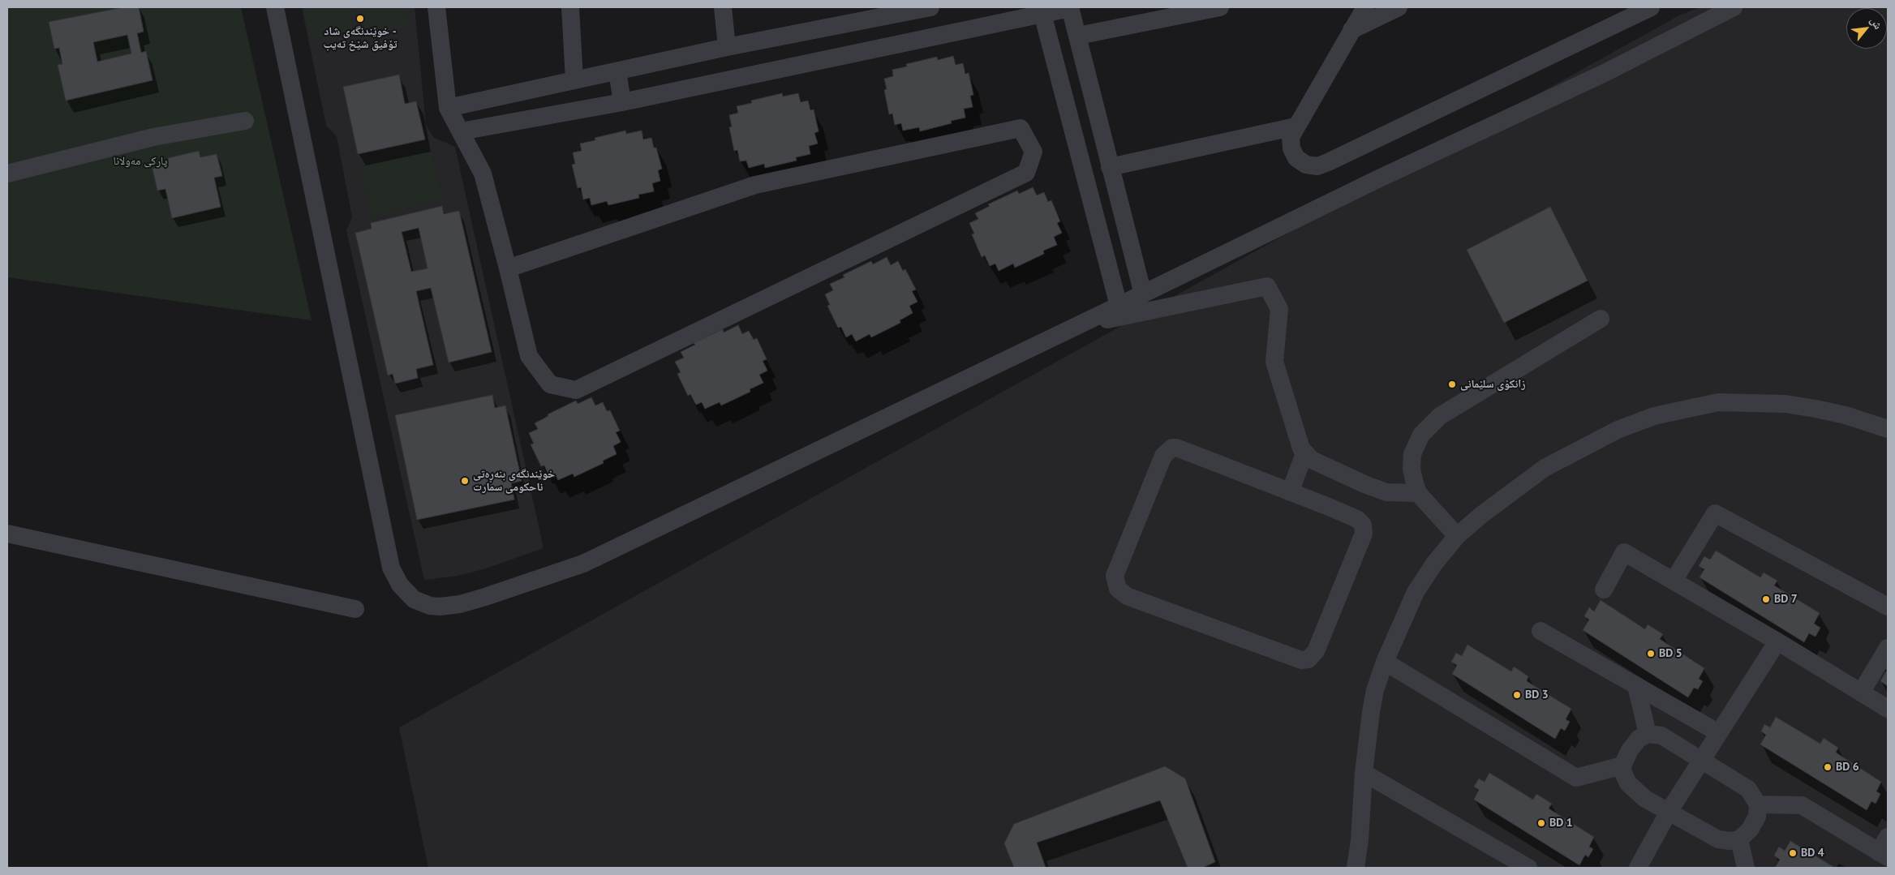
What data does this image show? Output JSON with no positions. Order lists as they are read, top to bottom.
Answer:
{
  "parks": ["پارکی مەولانا"],
  "places": [
    "خوێندنگەی شاد - تۆفیق شێخ تەیب",
    "زانکۆی سلێمانی",
    "خوێندنگەی بنەڕەتی ناحکومی سمارت",
    "BD 7",
    "BD 5",
    "BD 3",
    "BD 6",
    "BD 1",
    "BD 4"
  ],
  "north": "top right"
}
